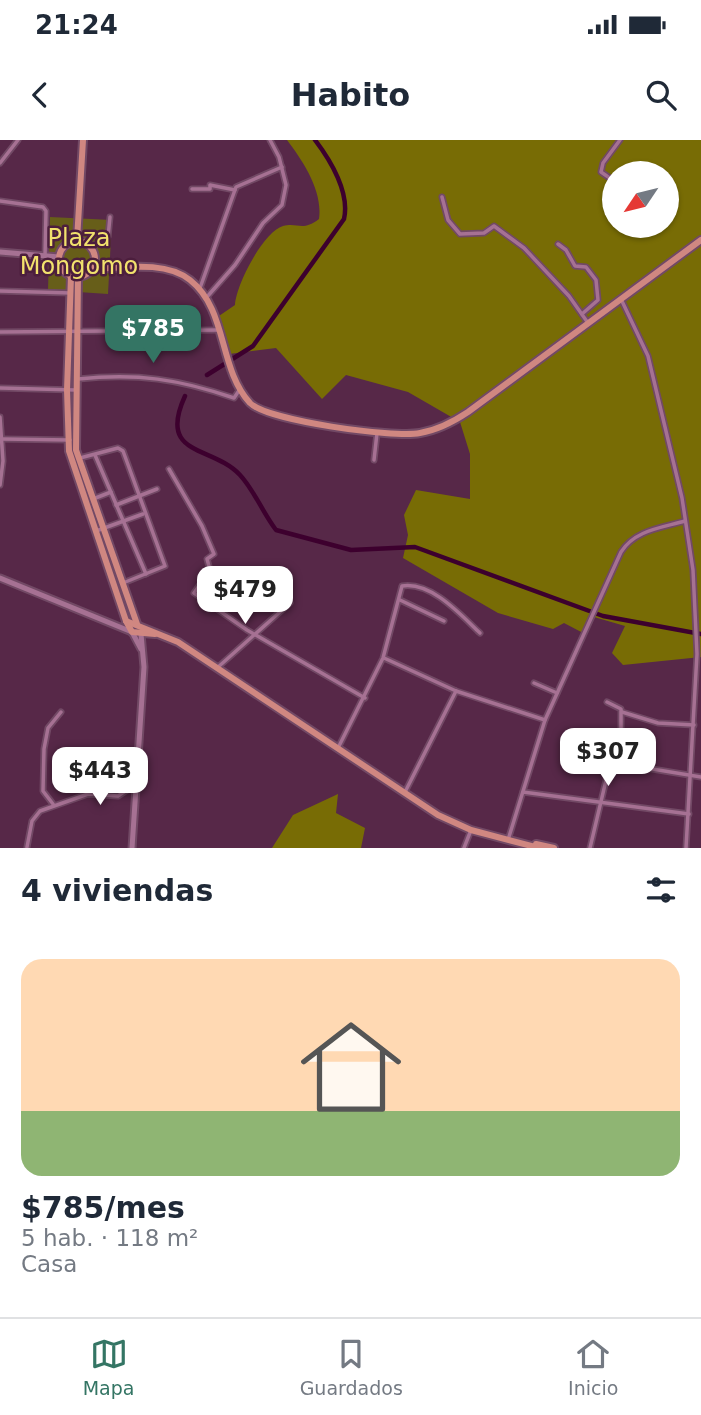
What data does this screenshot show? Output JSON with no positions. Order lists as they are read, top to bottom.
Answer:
{
  "parks": ["Plaza Mongomo"],
  "north": "bottom left",
  "page": {
    "status": "21:24",
    "header": "Habito",
    "price": [
      "$785",
      "$479",
      "$307",
      "$443"
    ],
    "heading": "4 viviendas",
    "list": [
      {
        "name": "$785/mes",
        "note": "5 hab. · 118 m² · Casa"
      }
    ],
    "tabs": ["Mapa", "Guardados", "Inicio"]
  }
}
